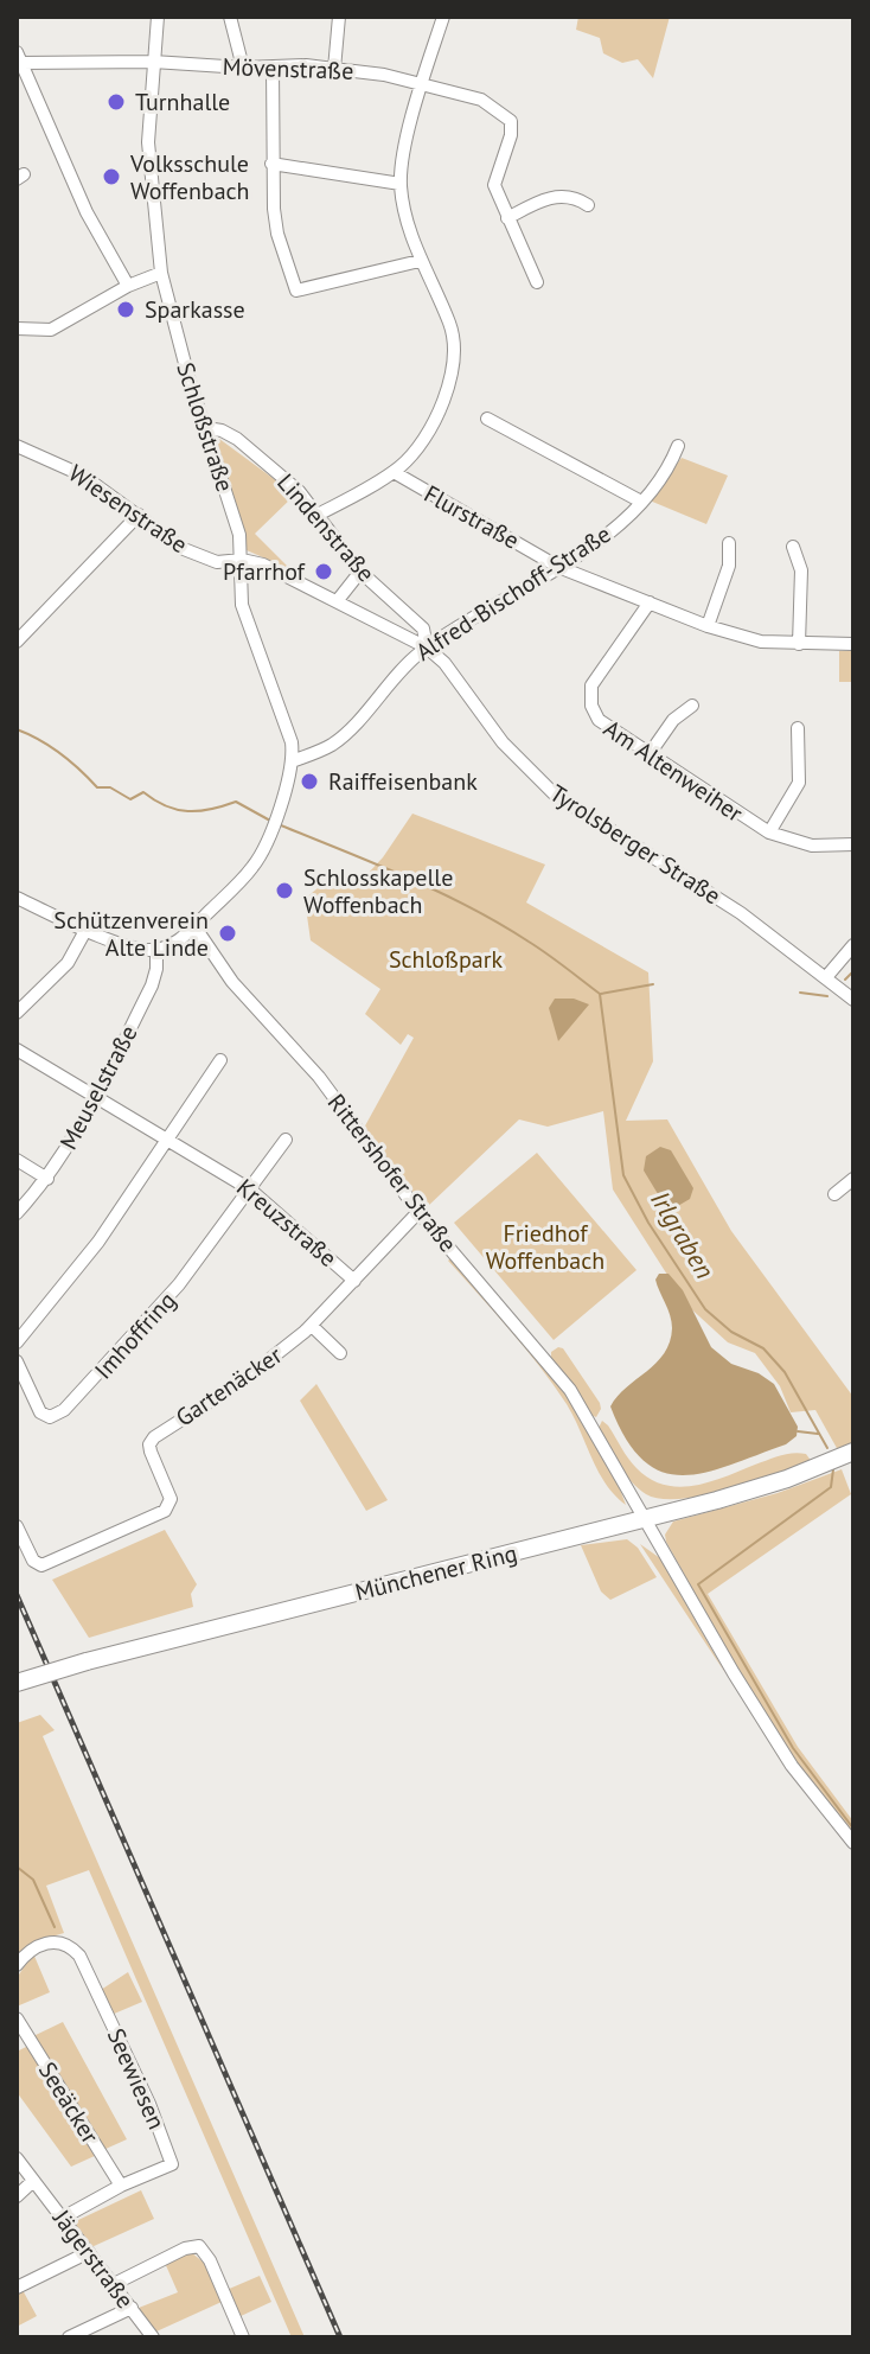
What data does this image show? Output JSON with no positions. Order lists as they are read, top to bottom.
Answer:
{
  "streets": {
    "main road": ["Münchener Ring"],
    "street": [
      "Mövenstraße",
      "Schloßstraße",
      "Wiesenstraße",
      "Flurstraße",
      "Lindenstraße",
      "Alfred-Bischoff-Straße",
      "Am Altenweiher",
      "Tyrolsberger Straße",
      "Meuselstraße",
      "Rittershofer Straße",
      "Kreuzstraße",
      "Imhoffring",
      "Gartenäcker",
      "Seewiesen",
      "Seeäcker",
      "Jägerstraße"
    ]
  },
  "crossings": [
    ["Mövenstraße", "Schloßstraße"],
    ["Schloßstraße", "Wiesenstraße"],
    ["Schloßstraße", "Lindenstraße"],
    ["Schloßstraße", "Alfred-Bischoff-Straße"],
    ["Schloßstraße", "Tyrolsberger Straße"],
    ["Schloßstraße", "Meuselstraße"],
    ["Schloßstraße", "Rittershofer Straße"],
    ["Wiesenstraße", "Tyrolsberger Straße"],
    ["Flurstraße", "Alfred-Bischoff-Straße"],
    ["Flurstraße", "Am Altenweiher"],
    ["Lindenstraße", "Alfred-Bischoff-Straße"],
    ["Lindenstraße", "Tyrolsberger Straße"],
    ["Alfred-Bischoff-Straße", "Tyrolsberger Straße"],
    ["Meuselstraße", "Kreuzstraße"],
    ["Rittershofer Straße", "Gartenäcker"],
    ["Rittershofer Straße", "Münchener Ring"],
    ["Kreuzstraße", "Imhoffring"],
    ["Kreuzstraße", "Gartenäcker"],
    ["Seewiesen", "Seeäcker"],
    ["Seewiesen", "Jägerstraße"]
  ],
  "water": ["Irlgraben"],
  "parks": ["Schloßpark", "Friedhof Woffenbach"],
  "places": [
    "Turnhalle",
    "Volksschule Woffenbach",
    "Sparkasse",
    "Pfarrhof",
    "Raiffeisenbank",
    "Schlosskapelle Woffenbach",
    "Schützenverein Alte Linde"
  ]
}
